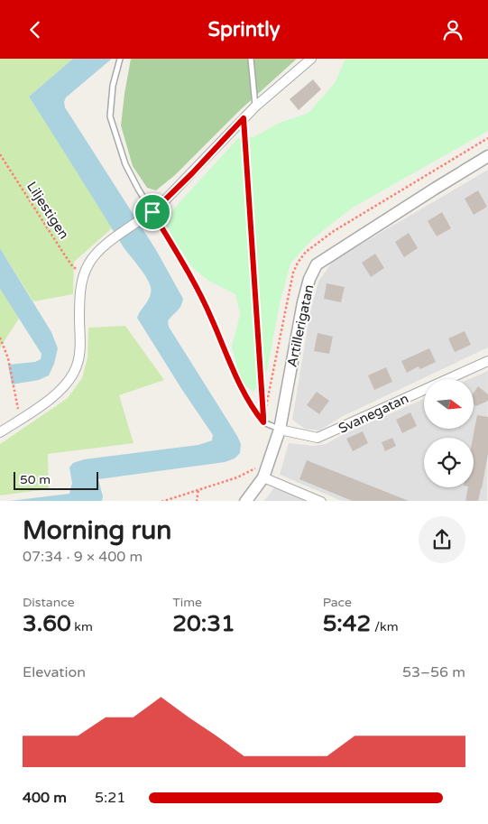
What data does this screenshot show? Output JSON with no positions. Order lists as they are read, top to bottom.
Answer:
{
  "streets": {
    "street": ["Artillerigatan", "Svanegatan"],
    "path": ["Liljestigen"]
  },
  "crossings": [
    ["Artillerigatan", "Svanegatan"]
  ],
  "scale_bar": "50 m",
  "north": "right",
  "page": {
    "header": "Sprintly",
    "scale": "50 m",
    "heading": ["Morning run", "07:34 · 9 × 400 m"],
    "stats": [
      ["Distance", "3.60 km"],
      ["Time", "20:31"],
      ["Pace", "5:42 /km"]
    ],
    "chart": ["Elevation", "53–56 m"],
    "list": [
      {
        "name": "400 m",
        "note": "5:21"
      }
    ]
  }
}
